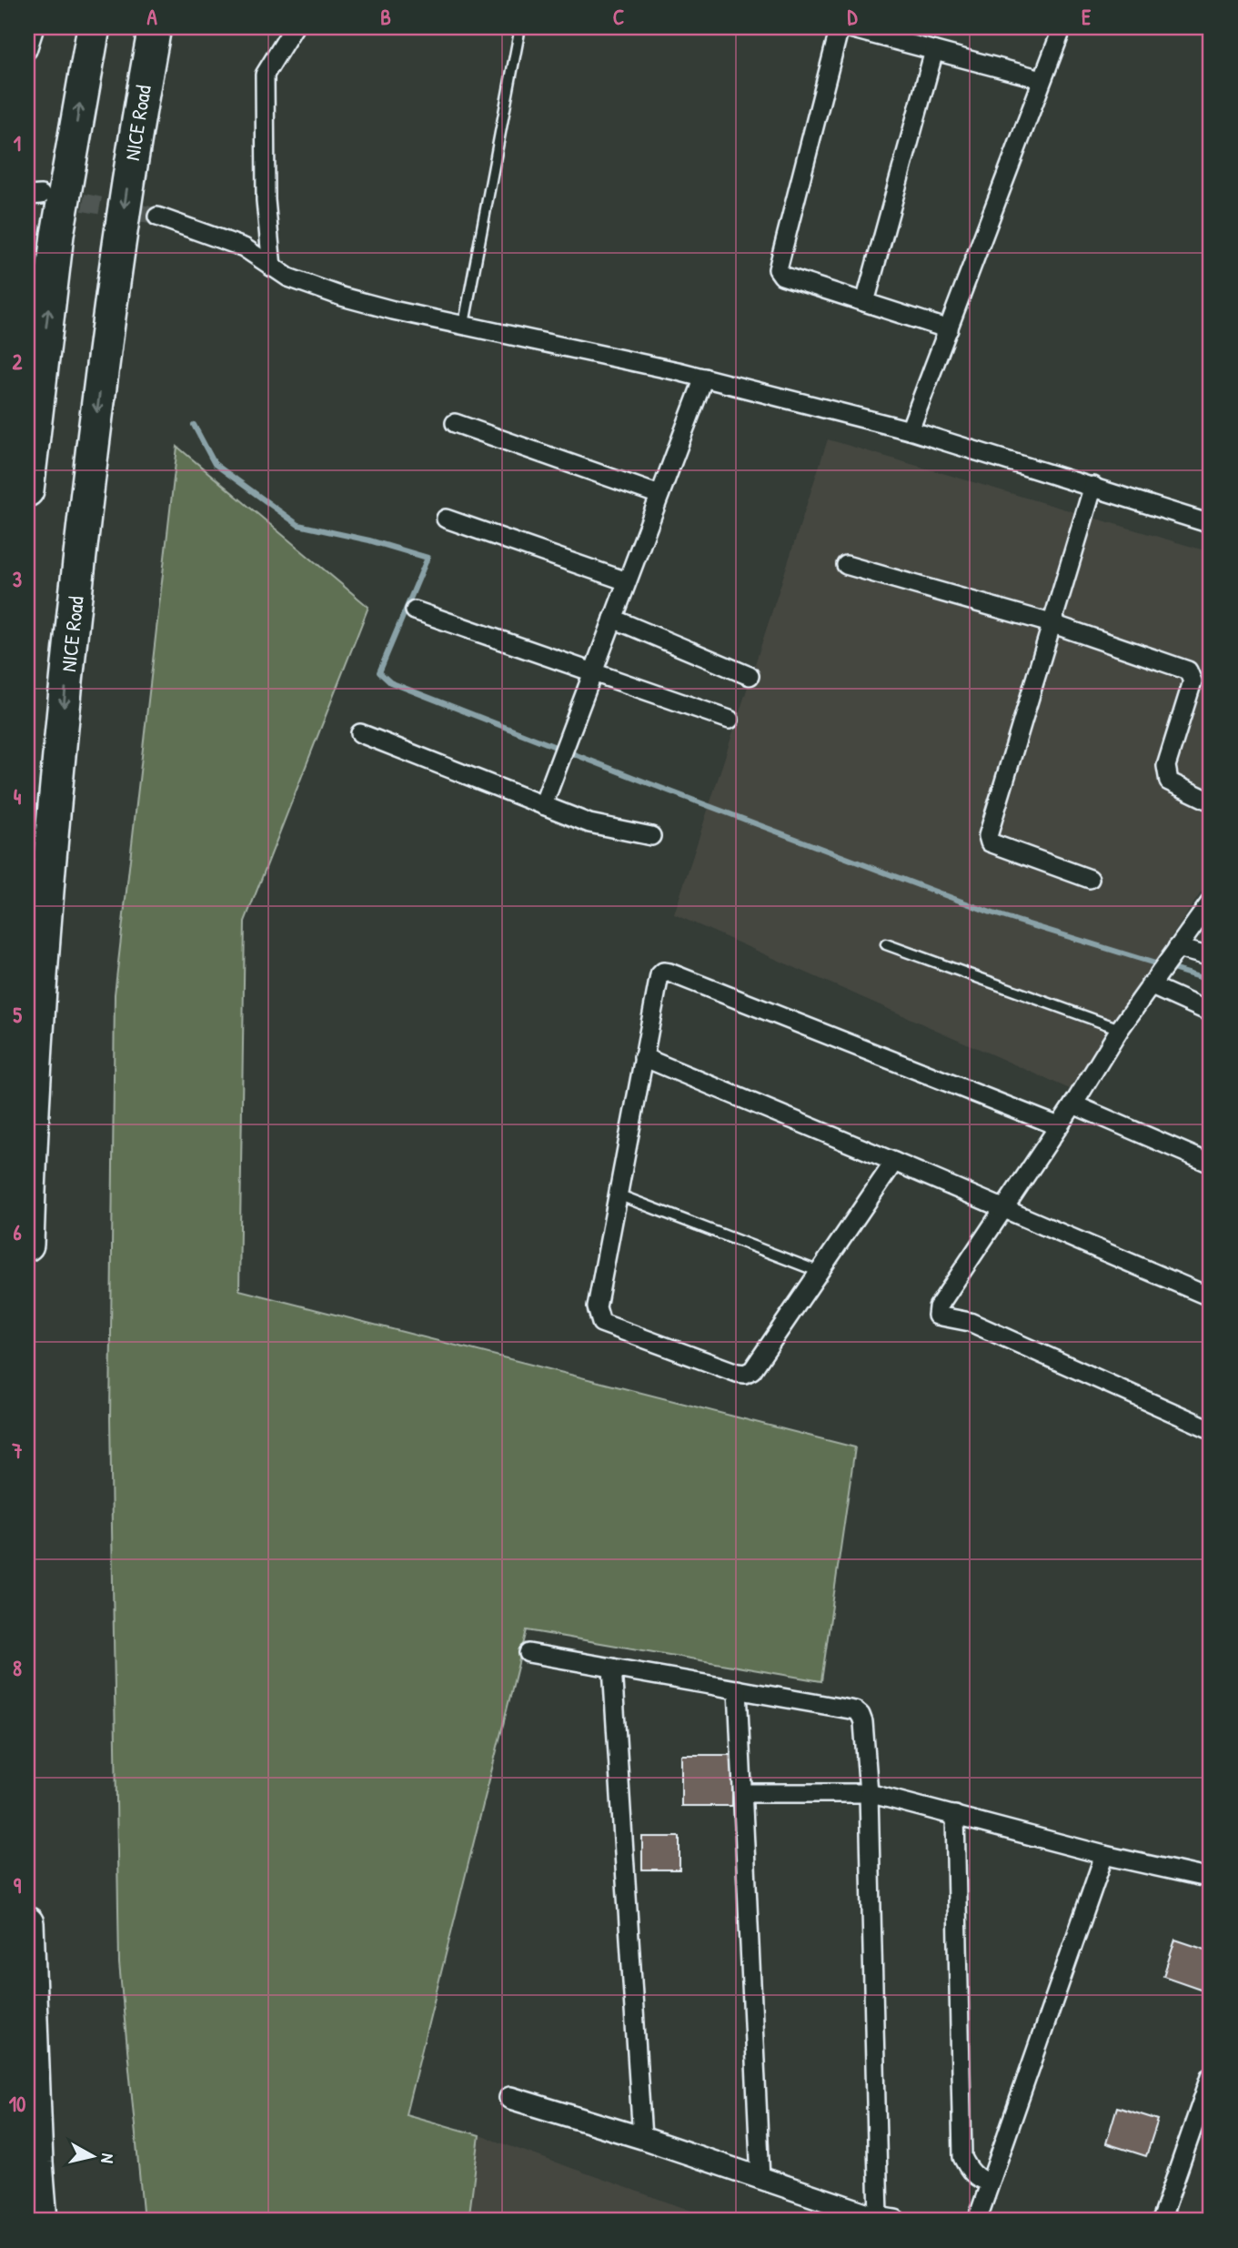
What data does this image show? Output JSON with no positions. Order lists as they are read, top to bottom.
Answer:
{
  "streets": {
    "highway": ["NICE Road"]
  },
  "north": "right",
  "grid": {
    "columns": [
      "A",
      "B",
      "C",
      "D",
      "E"
    ],
    "rows": [
      "1",
      "2",
      "3",
      "4",
      "5",
      "6",
      "7",
      "8",
      "9",
      "10"
    ]
  }
}
